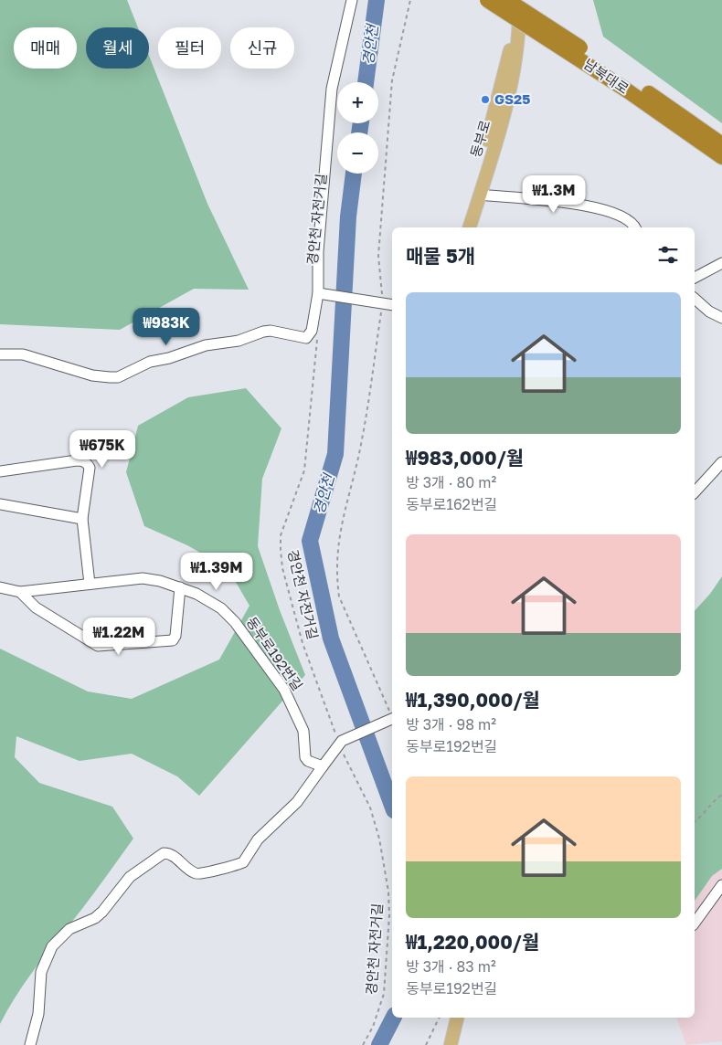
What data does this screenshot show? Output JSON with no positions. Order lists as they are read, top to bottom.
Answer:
{
  "streets": {
    "highway": ["남북대로"],
    "main road": ["동부로"],
    "street": ["동부로192번길"],
    "path": ["경안천 자전거길"]
  },
  "water": ["경안천"],
  "places": ["GS25"],
  "page": {
    "chip": [
      "매매",
      "월세",
      "필터",
      "신규"
    ],
    "map_buttons": ["+", "−"],
    "price": [
      "₩1.3M",
      "₩983K",
      "₩675K",
      "₩1.39M",
      "₩1.22M"
    ],
    "heading": "매물 5개",
    "list": [
      {
        "name": "₩983,000/월",
        "note": "방 3개 · 80 m² · 동부로162번길"
      },
      {
        "name": "₩1,390,000/월",
        "note": "방 3개 · 98 m² · 동부로192번길"
      },
      {
        "name": "₩1,220,000/월",
        "note": "방 3개 · 83 m² · 동부로192번길"
      }
    ]
  }
}
